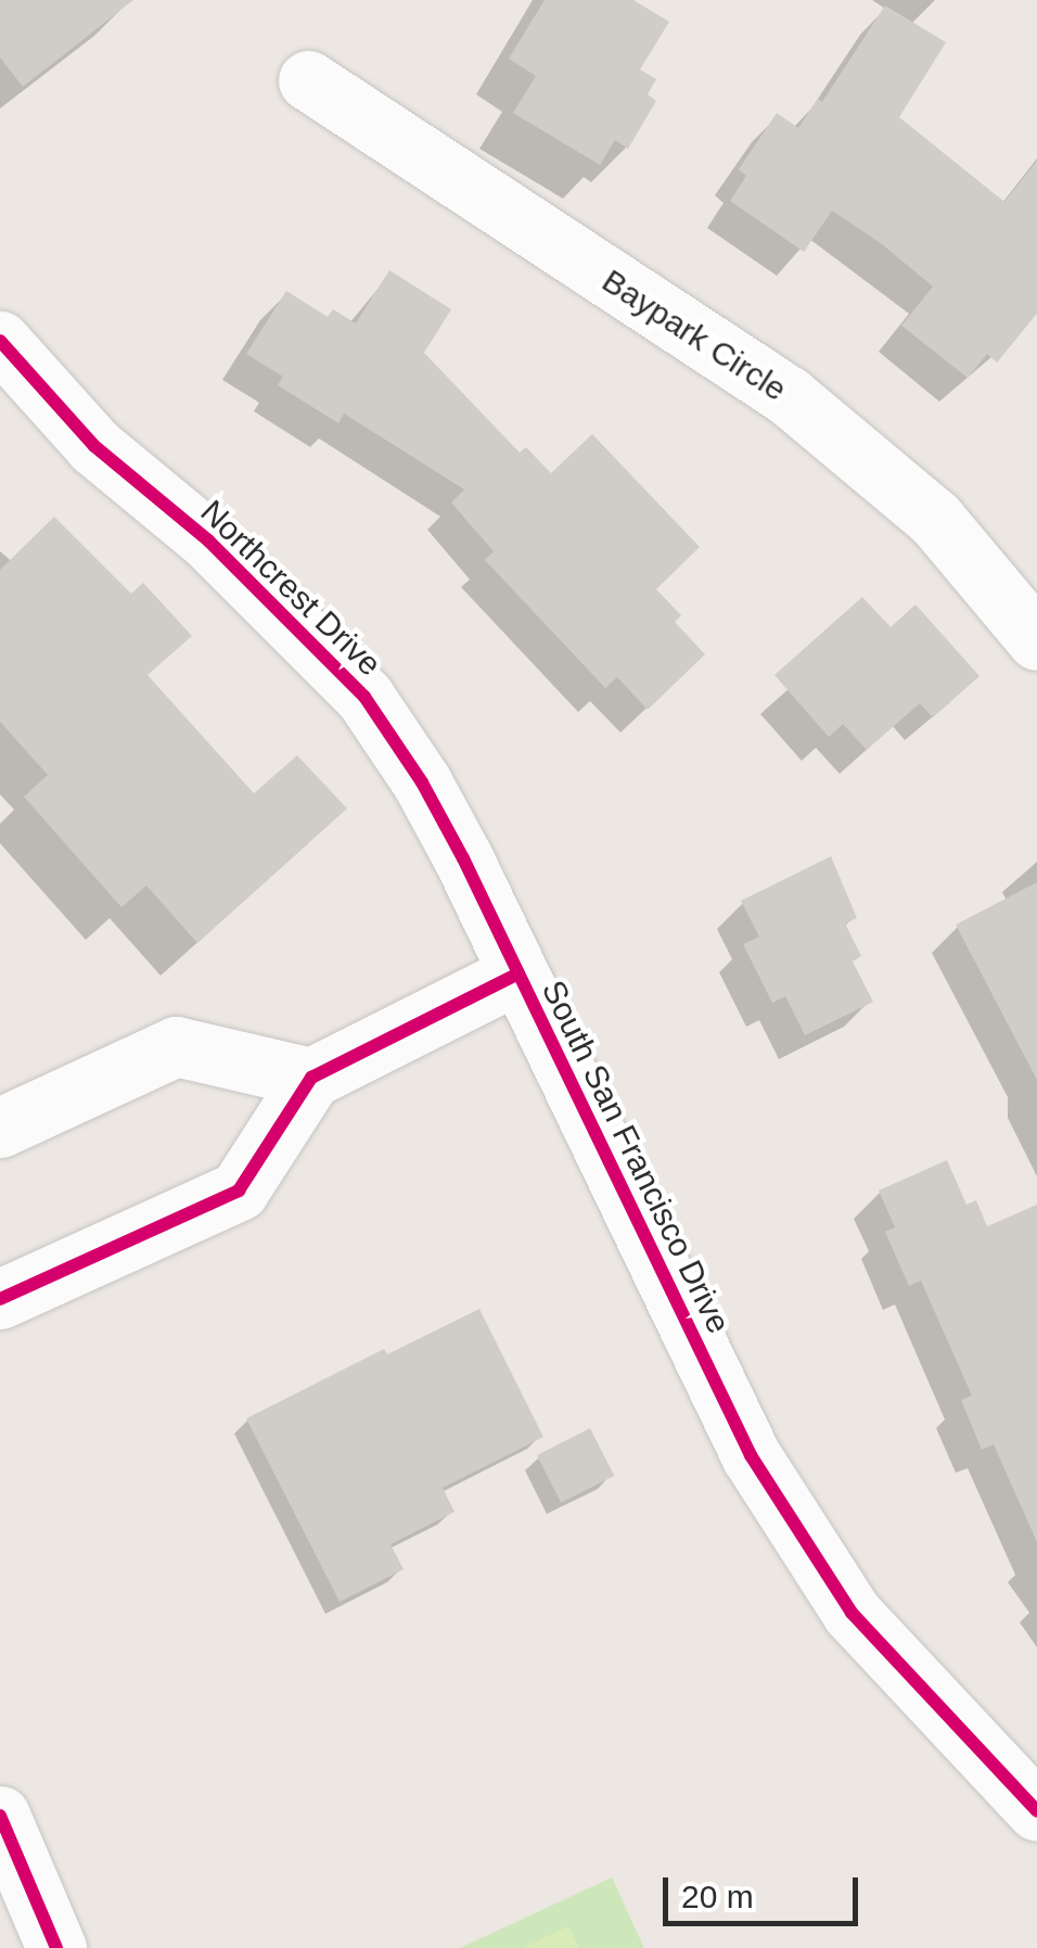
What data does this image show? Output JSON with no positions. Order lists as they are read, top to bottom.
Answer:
{
  "streets": {
    "street": ["Baypark Circle", "Northcrest Drive", "South San Francisco Drive"]
  },
  "crossings": [
    ["Northcrest Drive", "South San Francisco Drive"]
  ],
  "scale_bar": "20 m"
}
